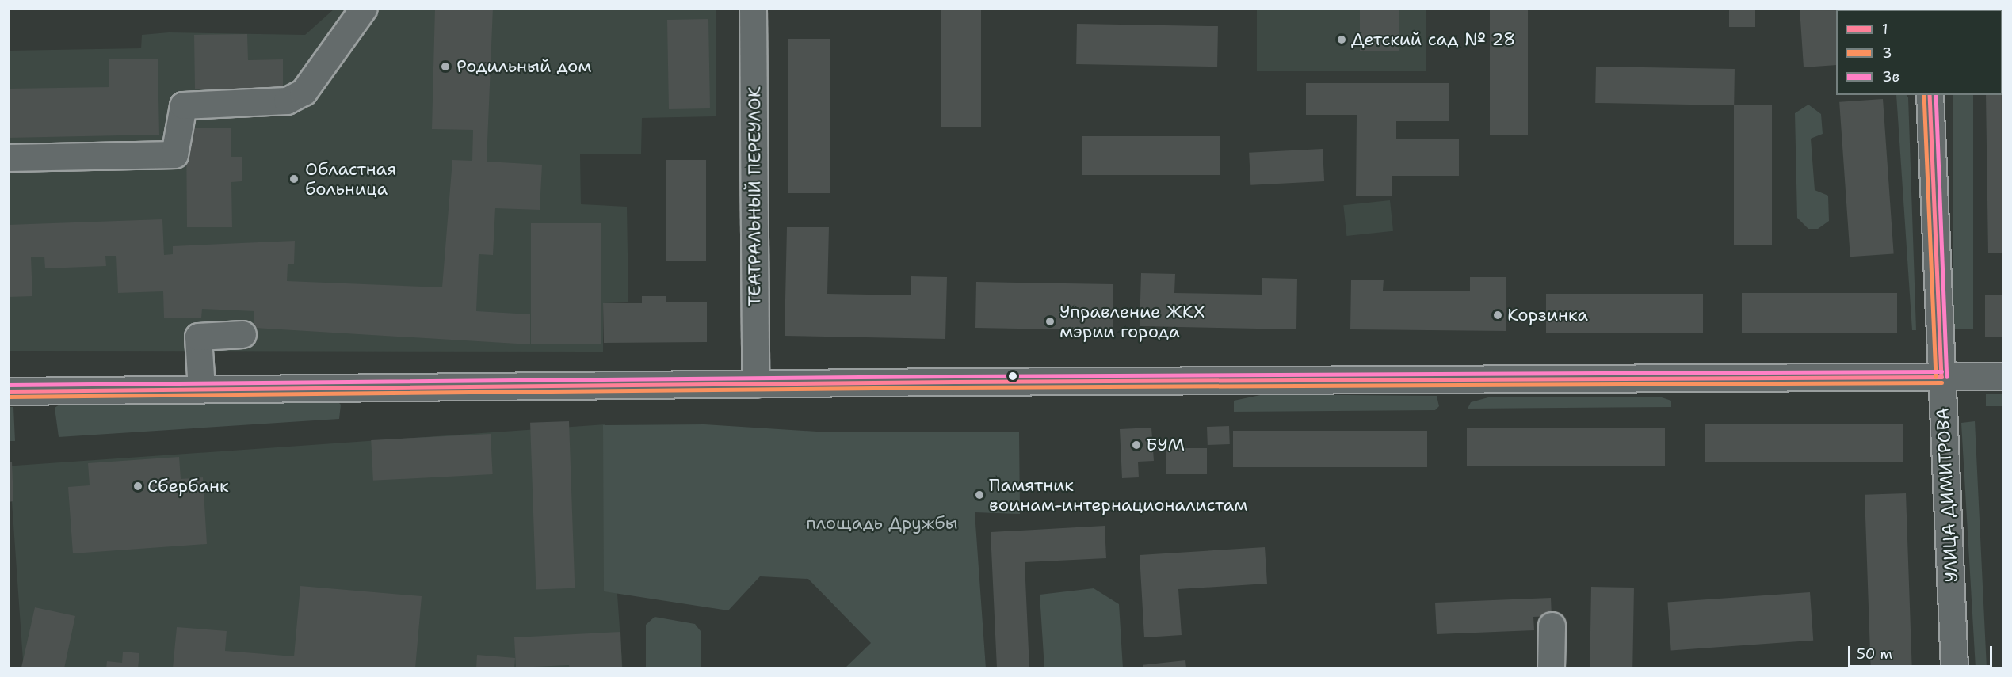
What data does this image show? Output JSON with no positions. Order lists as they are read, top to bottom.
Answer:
{
  "streets": {
    "main road": ["ТЕАТРАЛЬНЫЙ ПЕРЕУЛОК", "УЛИЦА ДИМИТРОВА"]
  },
  "parks": ["площадь Дружбы"],
  "places": [
    "Детский сад № 28",
    "Родильный дом",
    "Областная больница",
    "Корзинка",
    "Управление ЖКХ мэрии города",
    "БУМ",
    "Сбербанк",
    "Памятник воинам-интернационалистам"
  ],
  "lines": ["transit line 1", "transit line 3", "transit line 3в"],
  "legend": ["1", "3", "3в"],
  "scale_bar": "50 m"
}
